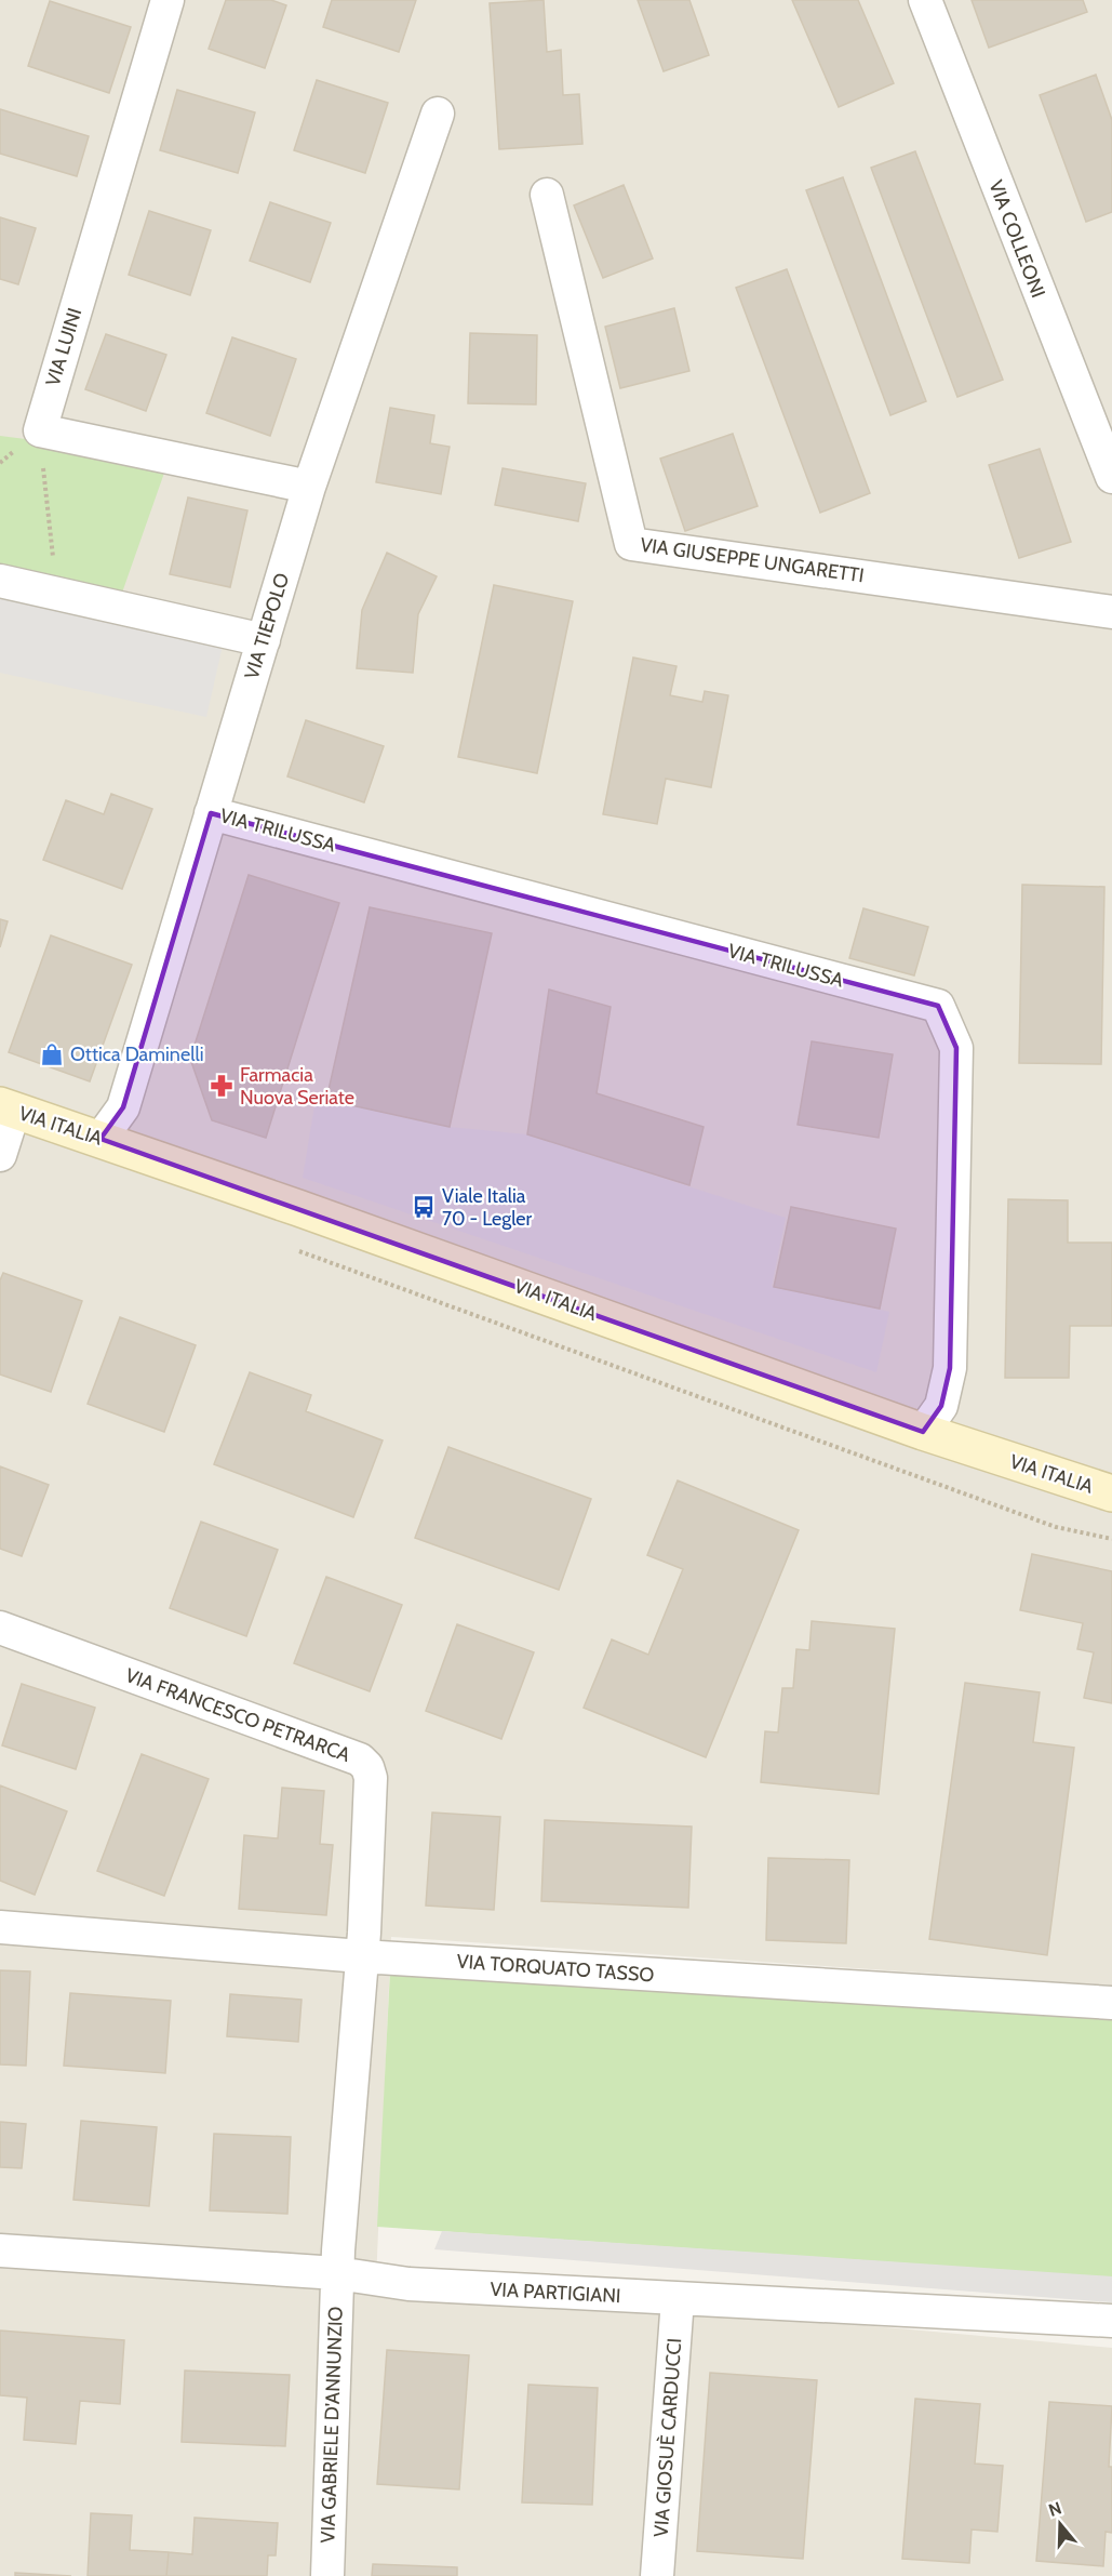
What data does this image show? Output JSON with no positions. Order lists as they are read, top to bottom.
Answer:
{
  "streets": {
    "main road": ["VIA ITALIA"],
    "street": [
      "VIA COLLEONI",
      "VIA LUINI",
      "VIA GIUSEPPE UNGARETTI",
      "VIA TIEPOLO",
      "VIA TRILUSSA",
      "VIA FRANCESCO PETRARCA",
      "VIA TORQUATO TASSO",
      "VIA PARTIGIANI",
      "VIA GABRIELE D'ANNUNZIO",
      "VIA GIOSUÈ CARDUCCI"
    ]
  },
  "crossings": [
    ["VIA TIEPOLO", "VIA TRILUSSA"],
    ["VIA TIEPOLO", "VIA ITALIA"],
    ["VIA TRILUSSA", "VIA ITALIA"],
    ["VIA FRANCESCO PETRARCA", "VIA TORQUATO TASSO"],
    ["VIA FRANCESCO PETRARCA", "VIA PARTIGIANI"],
    ["VIA FRANCESCO PETRARCA", "VIA GABRIELE D'ANNUNZIO"],
    ["VIA PARTIGIANI", "VIA GABRIELE D'ANNUNZIO"],
    ["VIA PARTIGIANI", "VIA GIOSUÈ CARDUCCI"]
  ],
  "places": {
    "shop": ["Ottica Daminelli"],
    "pharmacy": ["Farmacia Nuova Seriate"],
    "bus stop": ["Viale Italia 70 - Legler"]
  },
  "north": "top"
}
